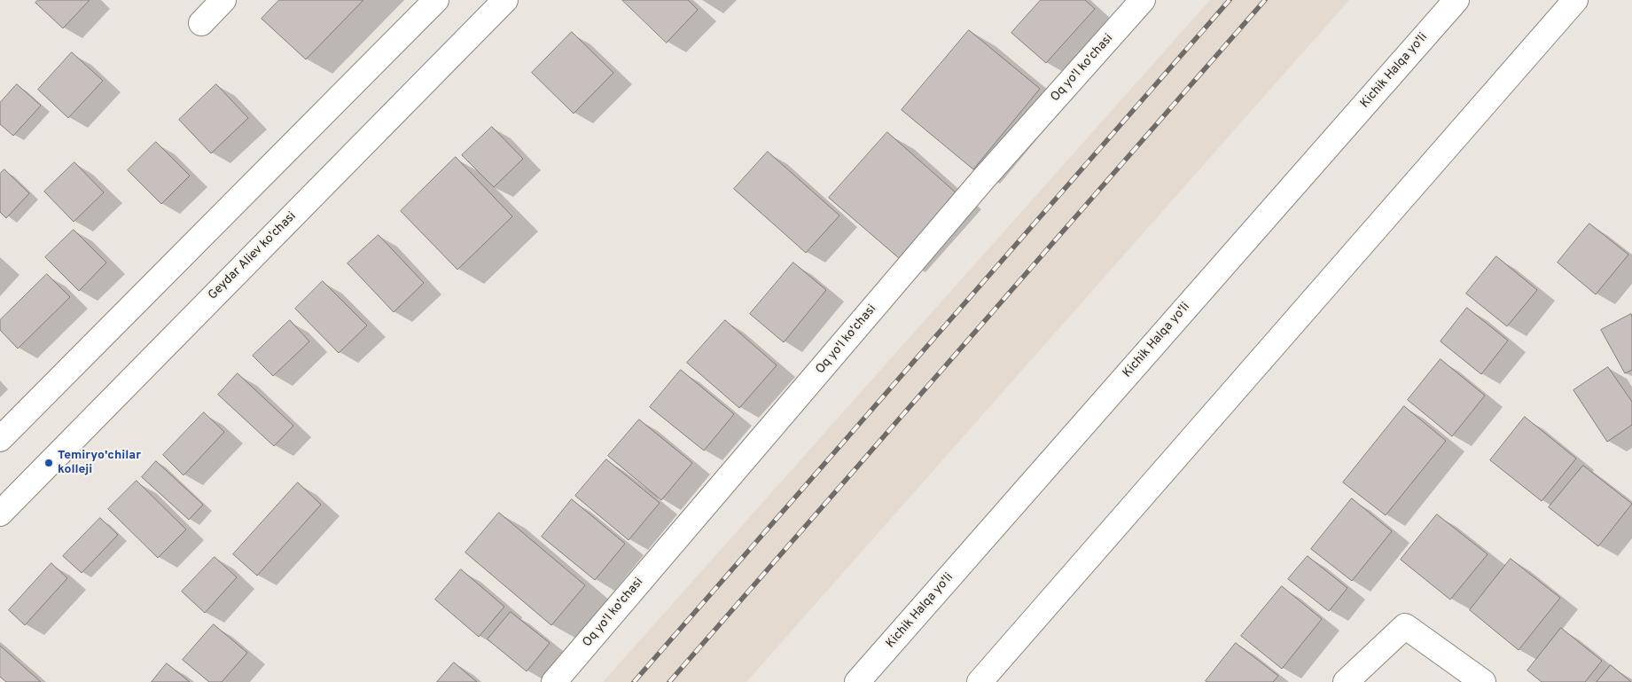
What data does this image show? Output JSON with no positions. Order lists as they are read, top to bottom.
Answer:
{
  "streets": {
    "main road": ["Oq yo'l ko'chasi", "Kichik Halqa yo'li", "Geydar Aliev ko'chasi"]
  },
  "places": ["Temiryo'chilar kolleji"]
}
